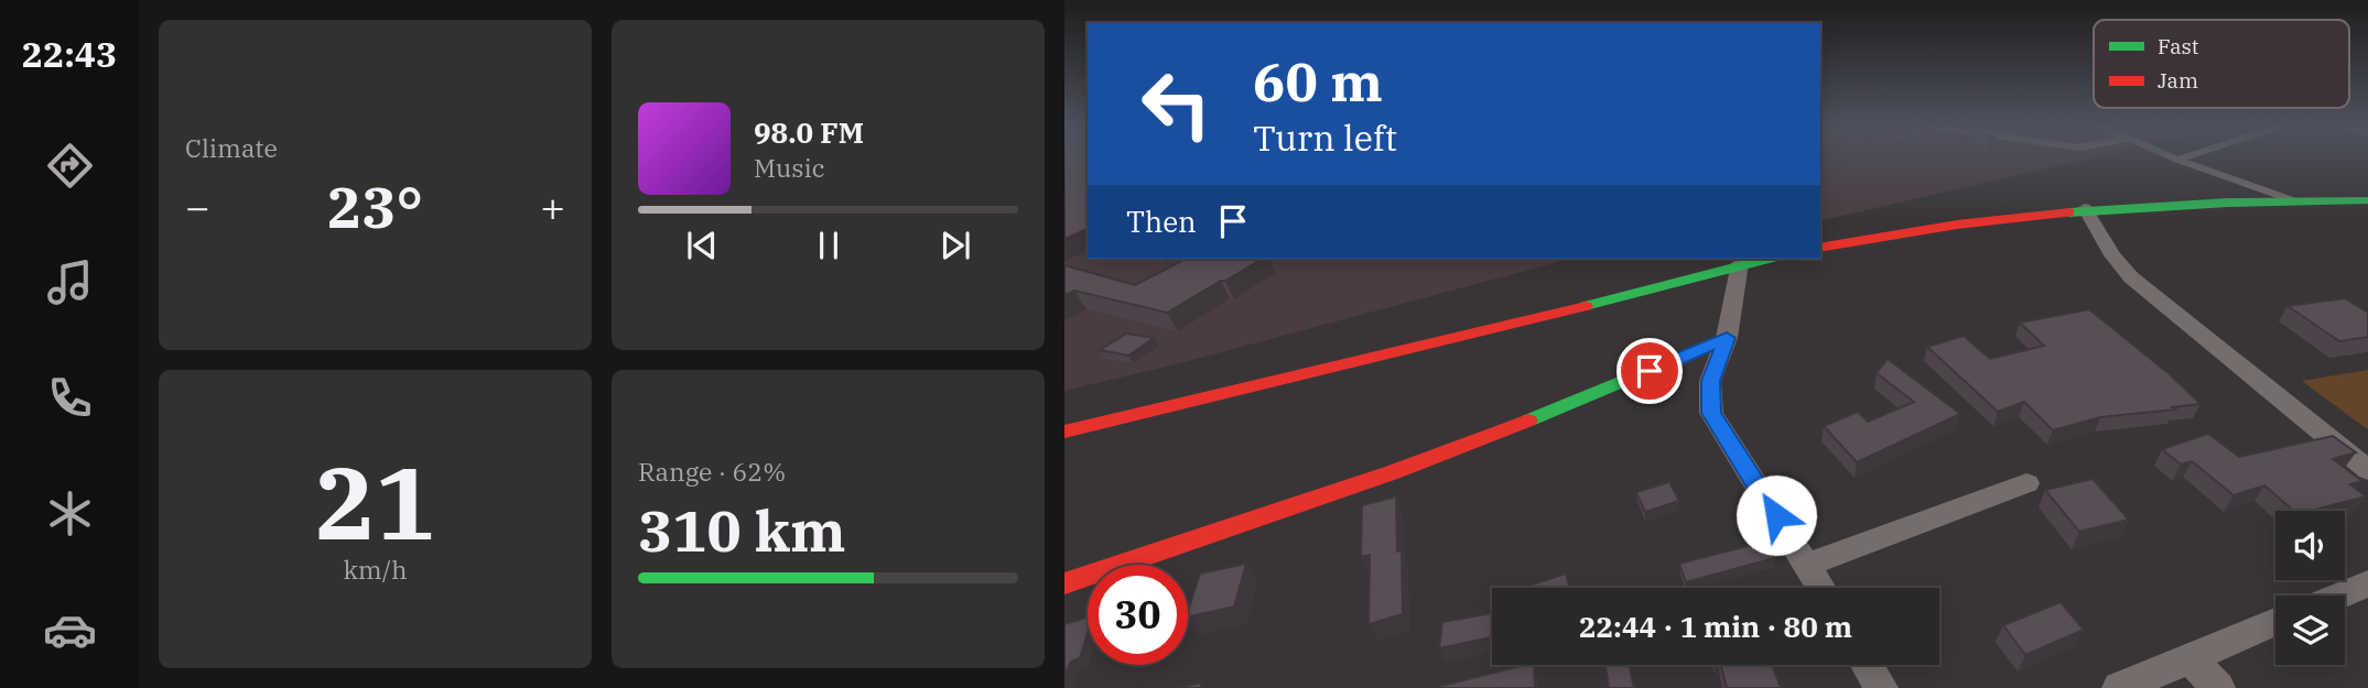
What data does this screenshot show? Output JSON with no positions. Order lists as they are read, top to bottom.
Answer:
{
  "legend": ["Fast", "Jam"],
  "page": {
    "tabs": "22:43",
    "tile": [
      "Climate",
      ["21", "km/h"],
      ["Range · 62%", "310 km"]
    ],
    "turn": ["60 m", "Turn left"],
    "song": ["98.0 FM", "Music"],
    "heat": ["−", "23°", "+"],
    "then": "Then",
    "limit": "30",
    "trip": "22:44 · 1 min · 80 m"
  }
}
